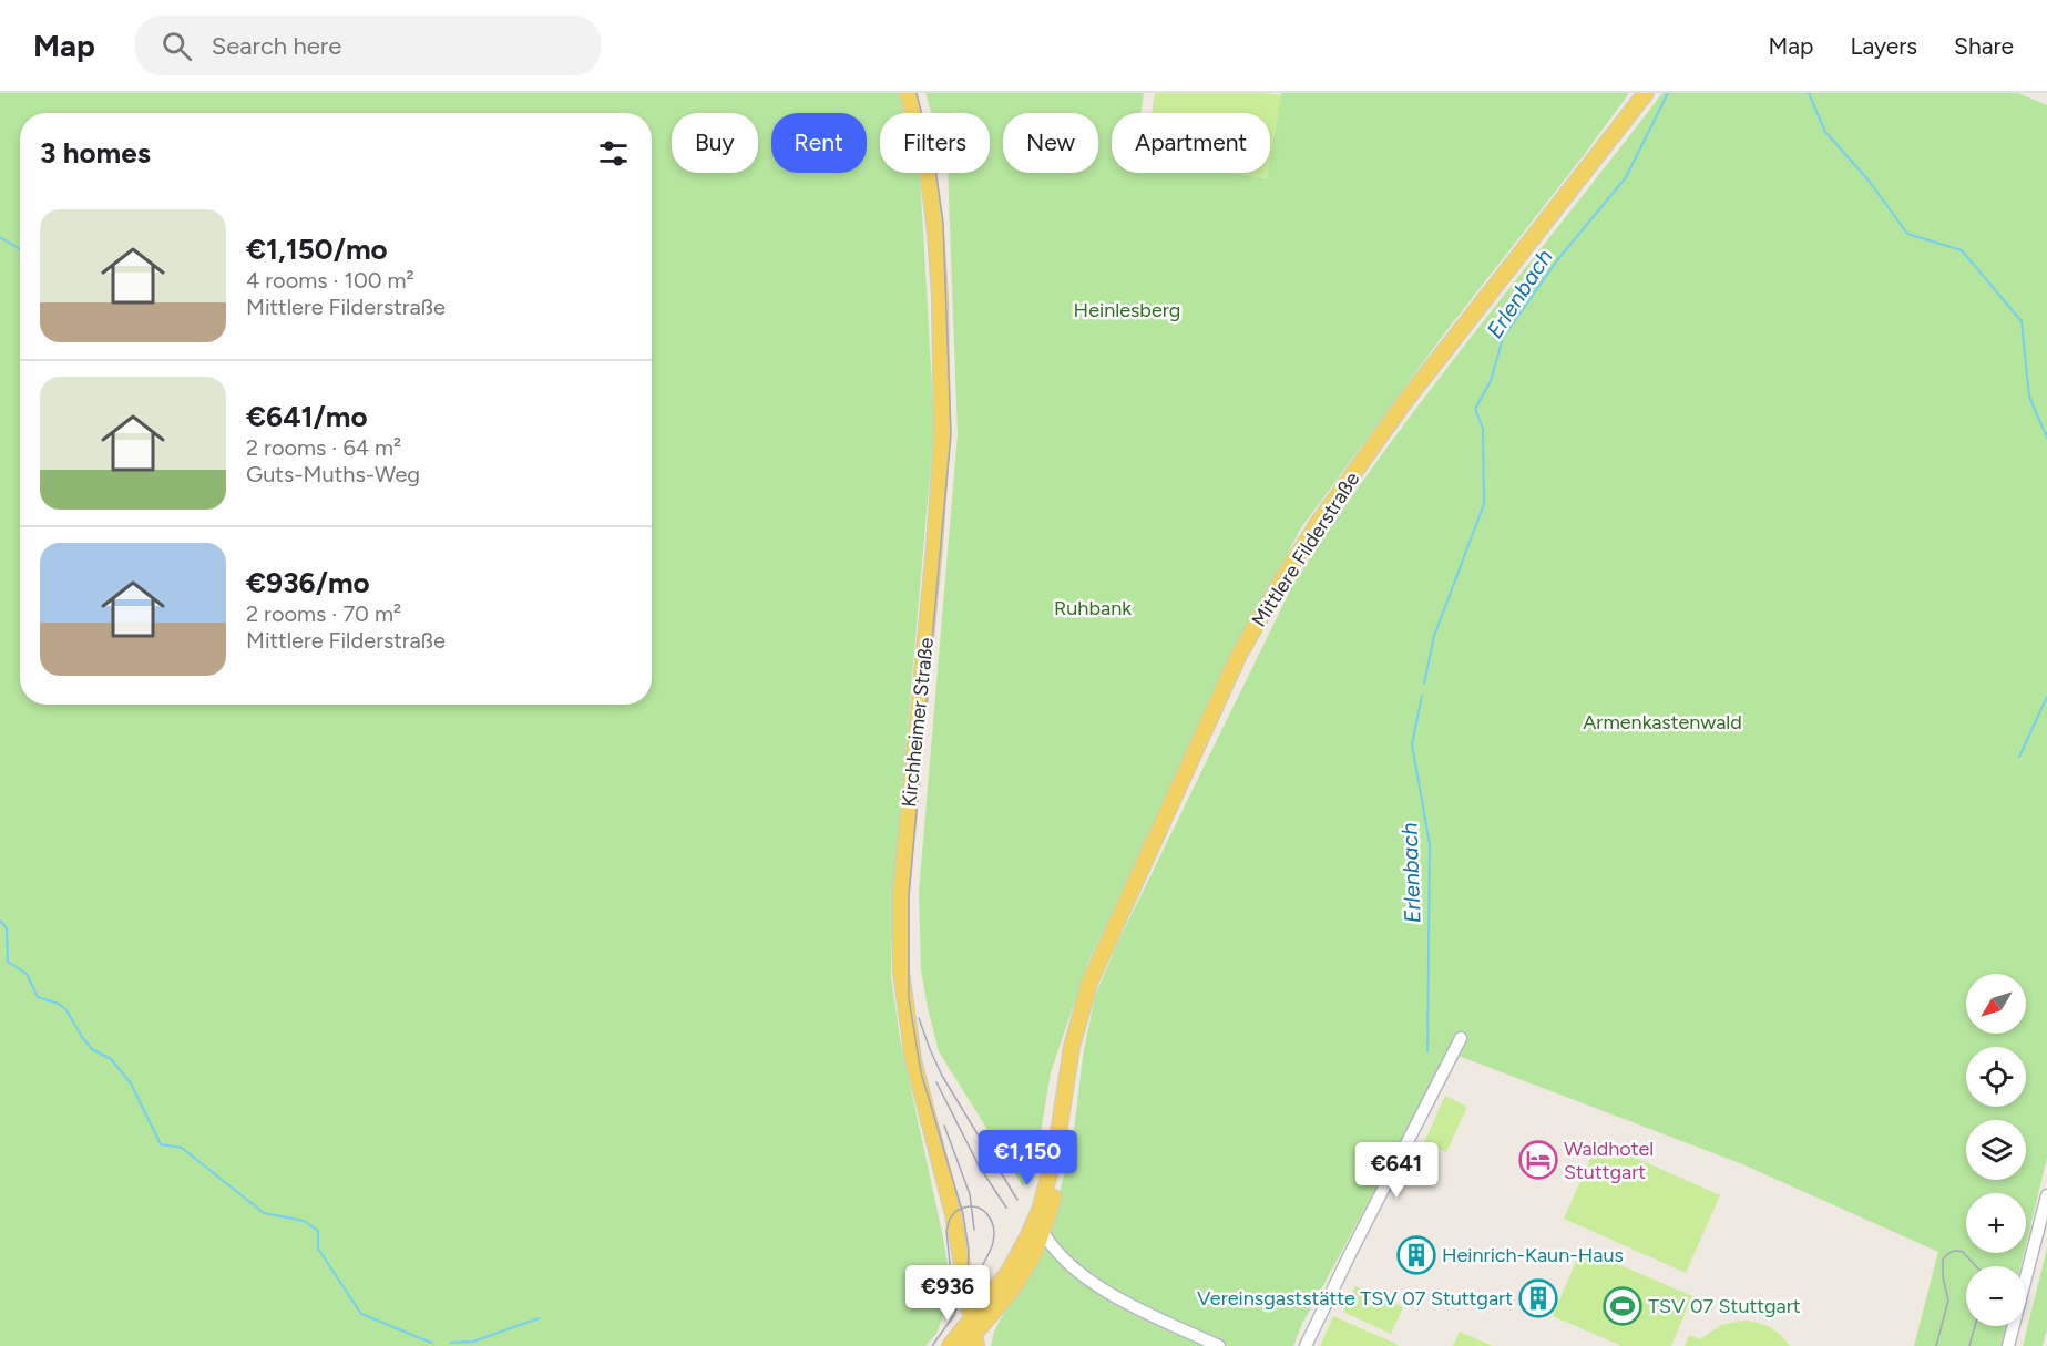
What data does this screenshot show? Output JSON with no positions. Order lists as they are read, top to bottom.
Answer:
{
  "streets": {
    "main road": ["Mittlere Filderstraße", "Kirchheimer Straße"]
  },
  "crossings": [
    ["Mittlere Filderstraße", "Kirchheimer Straße"]
  ],
  "water": ["Erlenbach"],
  "parks": ["Heinlesberg", "Ruhbank", "Armenkastenwald"],
  "places": {
    "hotel": ["Waldhotel Stuttgart"],
    "building": ["Heinrich-Kaun-Haus", "Vereinsgaststätte TSV 07 Stuttgart"],
    "sports": ["TSV 07 Stuttgart"]
  },
  "north": "bottom left",
  "page": {
    "header": "Map",
    "search": "Search here",
    "nav": ["Map", "Layers", "Share"],
    "chip": [
      "Buy",
      "Rent",
      "Filters",
      "New",
      "Apartment"
    ],
    "heading": "3 homes",
    "list": [
      {
        "name": "€1,150/mo",
        "note": "4 rooms · 100 m² · Mittlere Filderstraße"
      },
      {
        "name": "€641/mo",
        "note": "2 rooms · 64 m² · Guts-Muths-Weg"
      },
      {
        "name": "€936/mo",
        "note": "2 rooms · 70 m² · Mittlere Filderstraße"
      }
    ],
    "map_buttons": ["+", "−"],
    "price": ["€1,150", "€641", "€936"]
  }
}
